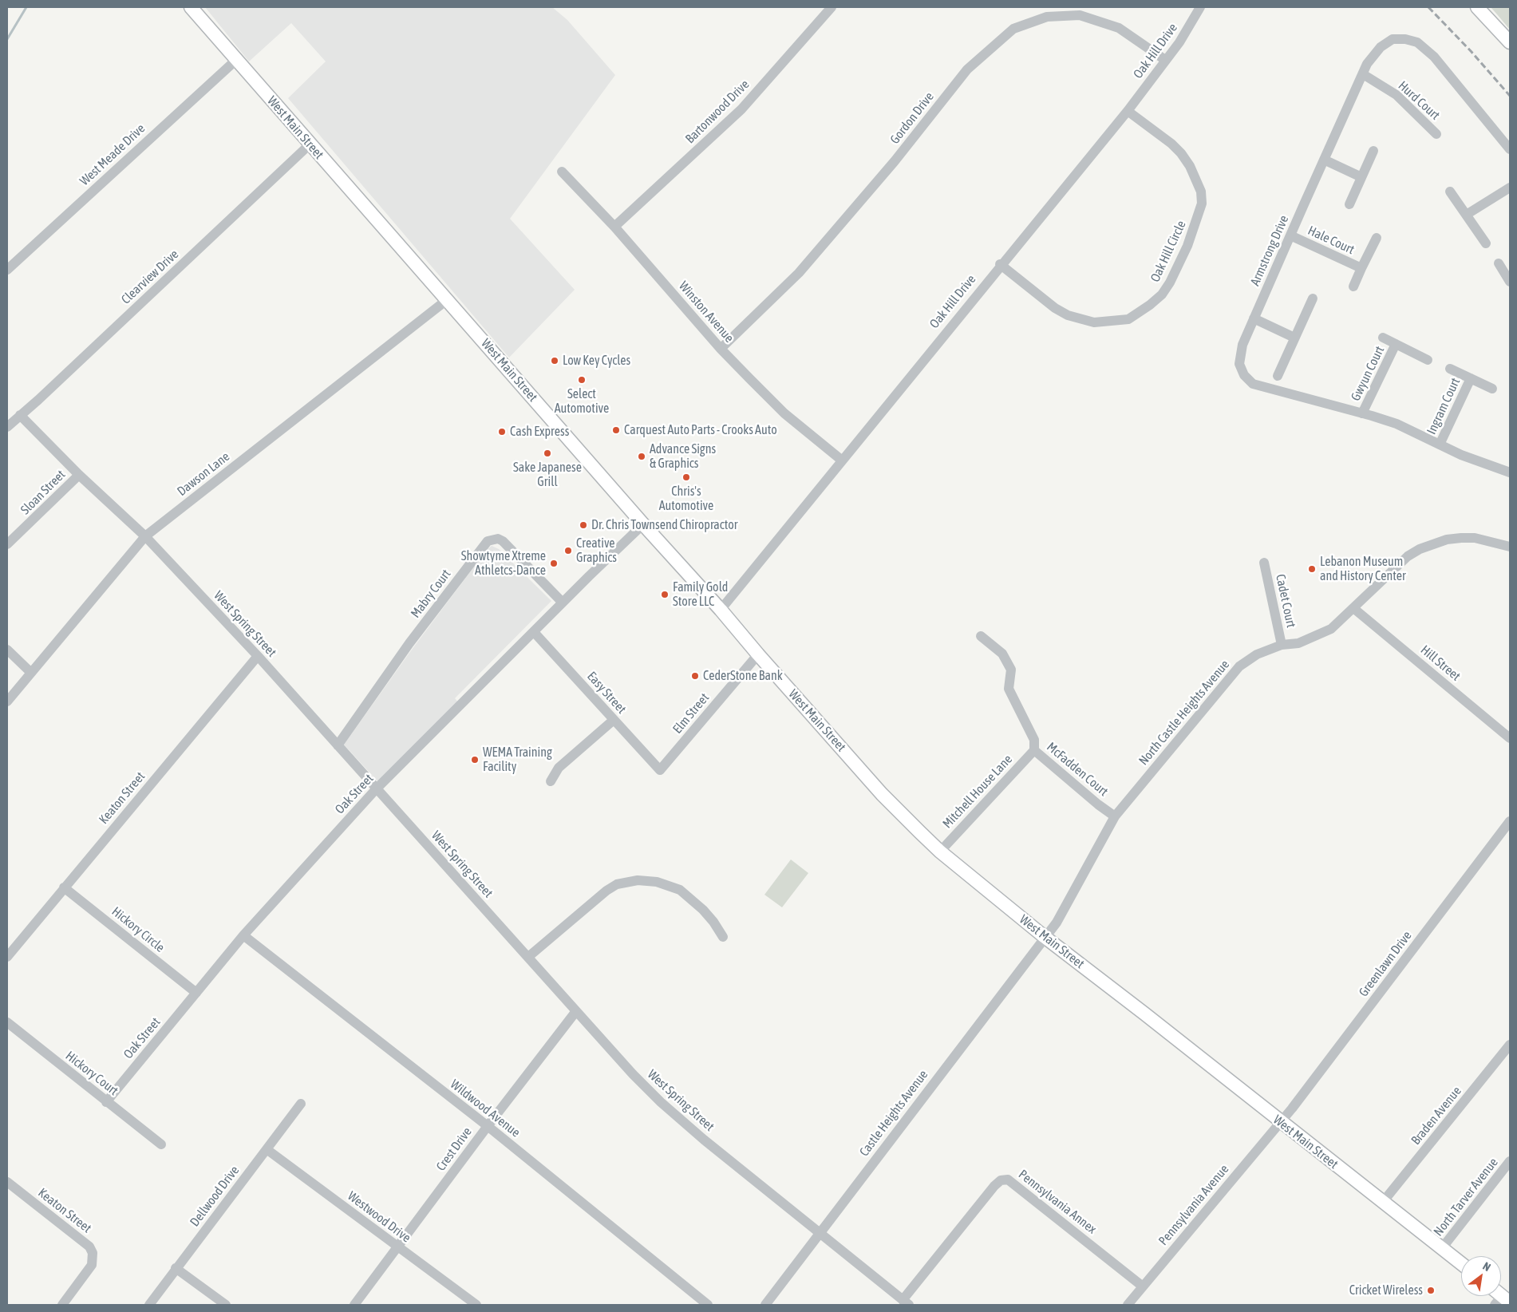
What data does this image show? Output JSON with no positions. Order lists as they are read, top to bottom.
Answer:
{
  "streets": {
    "main road": ["West Main Street"],
    "street": [
      "Oak Hill Drive",
      "Hurd Court",
      "Bartonwood Drive",
      "Gordon Drive",
      "West Meade Drive",
      "Hale Court",
      "Armstrong Drive",
      "Oak Hill Circle",
      "Clearview Drive",
      "Winston Avenue",
      "Gwyun Court",
      "Ingram Court",
      "Dawson Lane",
      "Sloan Street",
      "Mabry Court",
      "Cadet Court",
      "West Spring Street",
      "Hill Street",
      "Easy Street",
      "North Castle Heights Avenue",
      "Elm Street",
      "McFadden Court",
      "Mitchell House Lane",
      "Oak Street",
      "Keaton Street",
      "Hickory Circle",
      "Greenlawn Drive",
      "Hickory Court",
      "Wildwood Avenue",
      "Castle Heights Avenue",
      "Braden Avenue",
      "Crest Drive",
      "Dellwood Drive",
      "North Tarver Avenue",
      "Pennsylvania Annex",
      "Pennsylvania Avenue",
      "Westwood Drive"
    ]
  },
  "crossings": [
    ["Oak Hill Drive", "Gordon Drive"],
    ["Oak Hill Drive", "West Main Street"],
    ["Oak Hill Drive", "Oak Hill Circle"],
    ["Oak Hill Drive", "Winston Avenue"],
    ["Hurd Court", "Armstrong Drive"],
    ["Bartonwood Drive", "Winston Avenue"],
    ["Gordon Drive", "Winston Avenue"],
    ["West Main Street", "West Meade Drive"],
    ["West Main Street", "Clearview Drive"],
    ["West Main Street", "Dawson Lane"],
    ["West Main Street", "North Castle Heights Avenue"],
    ["West Main Street", "Elm Street"],
    ["West Main Street", "Mitchell House Lane"],
    ["West Main Street", "Oak Street"],
    ["West Main Street", "Greenlawn Drive"],
    ["West Main Street", "Castle Heights Avenue"],
    ["West Main Street", "Braden Avenue"],
    ["West Main Street", "North Tarver Avenue"],
    ["West Main Street", "Pennsylvania Avenue"],
    ["Hale Court", "Armstrong Drive"],
    ["Armstrong Drive", "Gwyun Court"],
    ["Armstrong Drive", "Ingram Court"],
    ["Clearview Drive", "West Spring Street"],
    ["Dawson Lane", "West Spring Street"],
    ["Sloan Street", "West Spring Street"],
    ["Mabry Court", "West Spring Street"],
    ["Mabry Court", "Oak Street"],
    ["Cadet Court", "North Castle Heights Avenue"],
    ["West Spring Street", "Oak Street"],
    ["West Spring Street", "Keaton Street"],
    ["West Spring Street", "Castle Heights Avenue"],
    ["West Spring Street", "Crest Drive"],
    ["West Spring Street", "Pennsylvania Annex"],
    ["Hill Street", "North Castle Heights Avenue"],
    ["Easy Street", "Elm Street"],
    ["Easy Street", "Oak Street"],
    ["North Castle Heights Avenue", "McFadden Court"],
    ["North Castle Heights Avenue", "Castle Heights Avenue"],
    ["McFadden Court", "Mitchell House Lane"],
    ["Oak Street", "Hickory Circle"],
    ["Oak Street", "Hickory Court"],
    ["Oak Street", "Wildwood Avenue"],
    ["Keaton Street", "Hickory Circle"],
    ["Greenlawn Drive", "Pennsylvania Avenue"],
    ["Wildwood Avenue", "Crest Drive"],
    ["Crest Drive", "Westwood Drive"],
    ["Dellwood Drive", "Westwood Drive"],
    ["Pennsylvania Annex", "Pennsylvania Avenue"]
  ],
  "places": [
    "Low Key Cycles",
    "Select Automotive",
    "Carquest Auto Parts - Crooks Auto",
    "Cash Express",
    "Sake Japanese Grill",
    "Advance Signs & Graphics",
    "Chris's Automotive",
    "Dr. Chris Townsend Chiropractor",
    "Creative Graphics",
    "Showtyme Xtreme Athletcs-Dance",
    "Lebanon Museum and History Center",
    "Family Gold Store LLC",
    "CederStone Bank",
    "WEMA Training Facility",
    "Cricket Wireless"
  ],
  "north": "top right"
}
